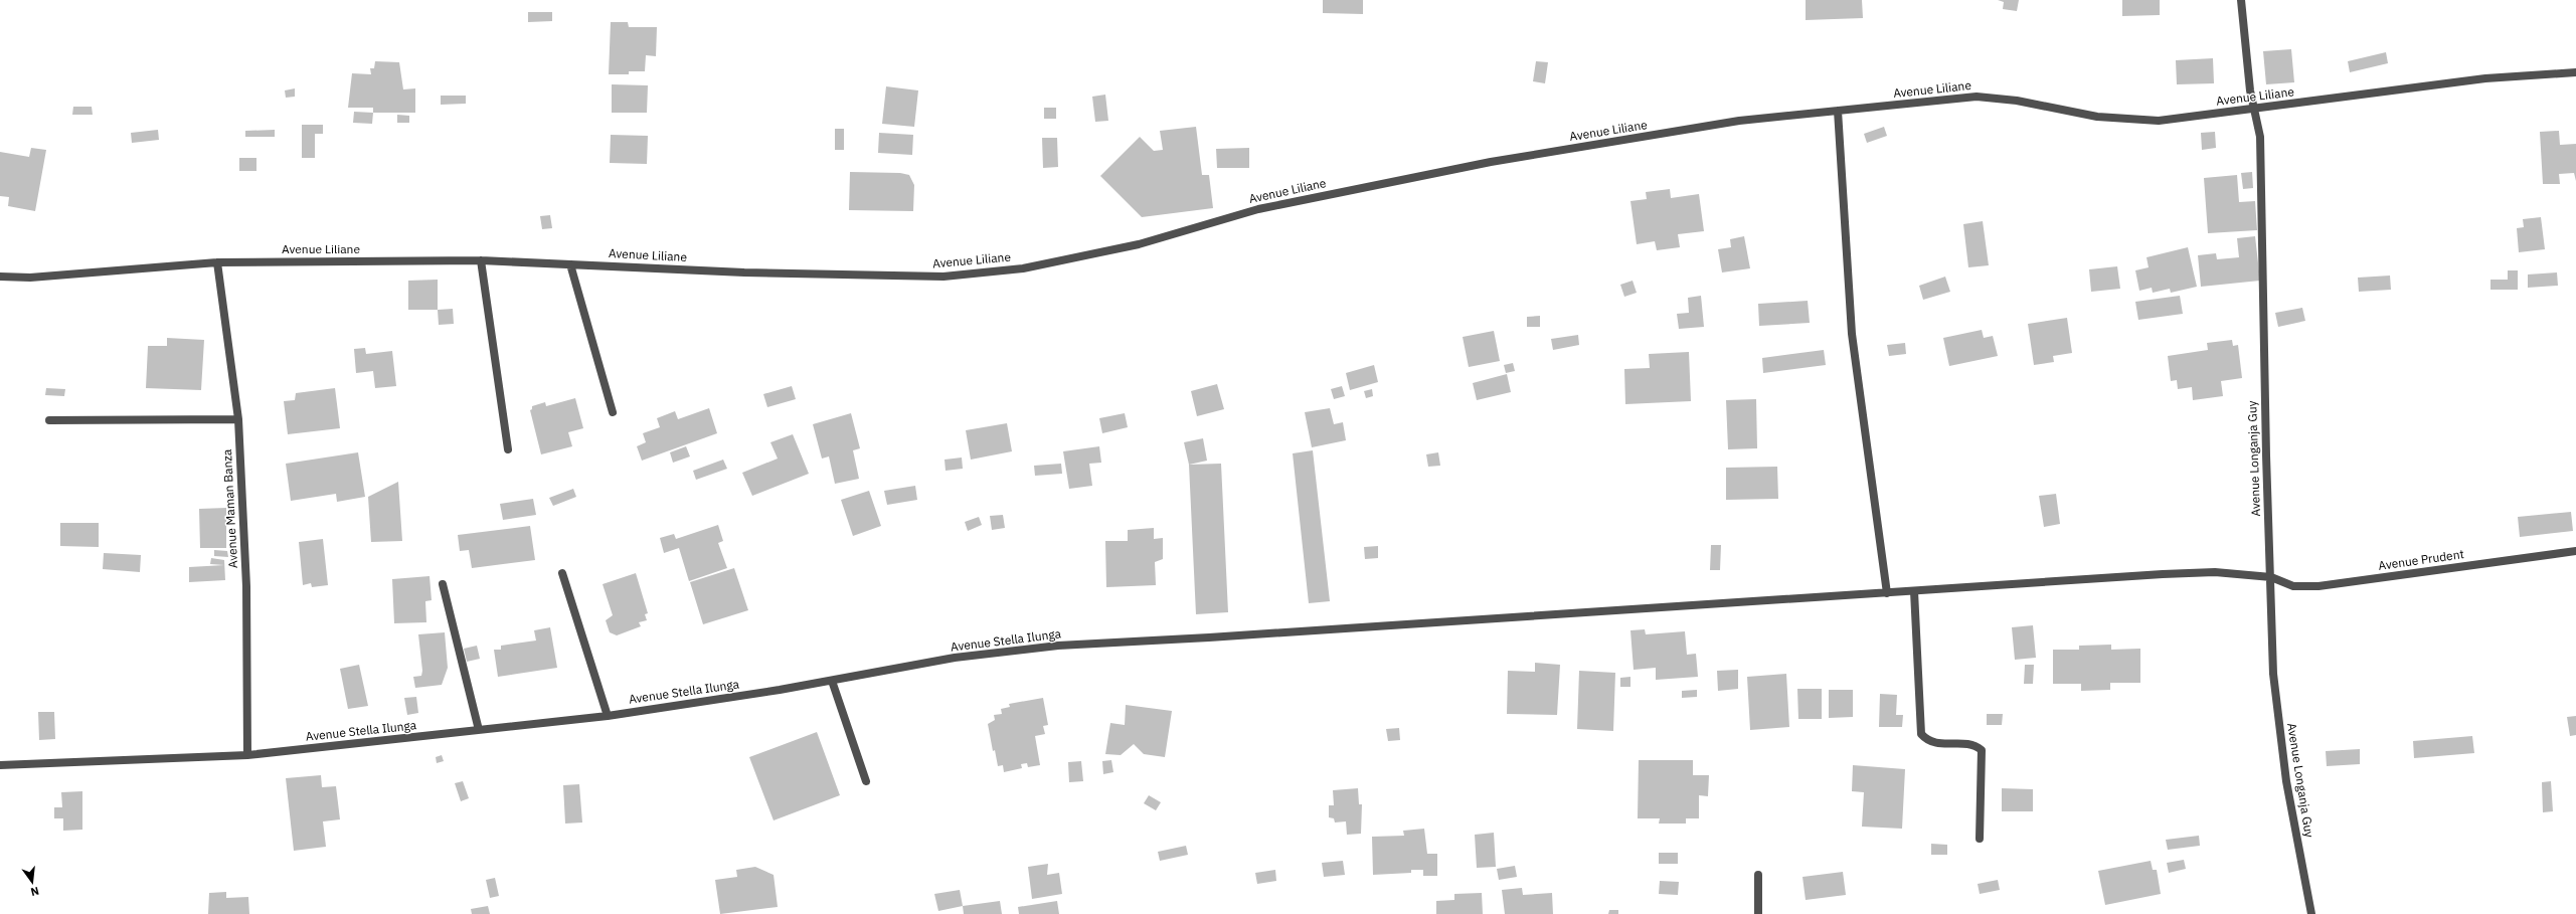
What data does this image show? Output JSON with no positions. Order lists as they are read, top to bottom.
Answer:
{
  "streets": {
    "street": [
      "Avenue Liliane",
      "Avenue Longanja Guy",
      "Avenue Maman Banza",
      "Avenue Prudent",
      "Avenue Stella Ilunga"
    ]
  },
  "crossings": [
    ["Avenue Liliane", "Avenue Longanja Guy"],
    ["Avenue Liliane", "Avenue Maman Banza"],
    ["Avenue Longanja Guy", "Avenue Prudent"],
    ["Avenue Maman Banza", "Avenue Stella Ilunga"],
    ["Avenue Prudent", "Avenue Stella Ilunga"]
  ],
  "north": "bottom"
}
